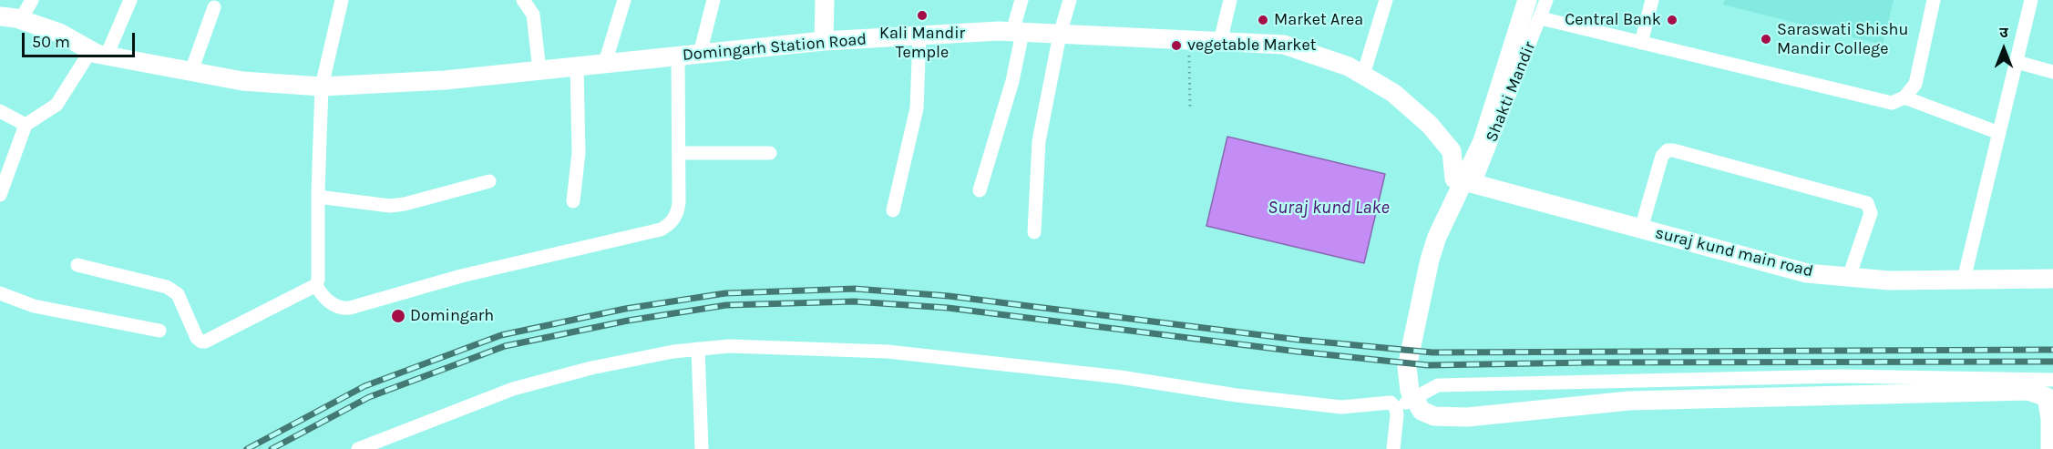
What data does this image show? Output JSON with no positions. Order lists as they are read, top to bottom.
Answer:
{
  "streets": {
    "street": ["Domingarh Station Road", "Shakti Mandir", "suraj kund main road"]
  },
  "crossings": [
    ["Domingarh Station Road", "suraj kund main road"],
    ["Shakti Mandir", "suraj kund main road"]
  ],
  "water": ["Suraj kund Lake"],
  "places": [
    "Kali Mandir Temple",
    "Market Area",
    "Central Bank",
    "Saraswati Shishu Mandir College",
    "vegetable Market",
    "Domingarh"
  ],
  "scale_bar": "50 m",
  "north": "top"
}
